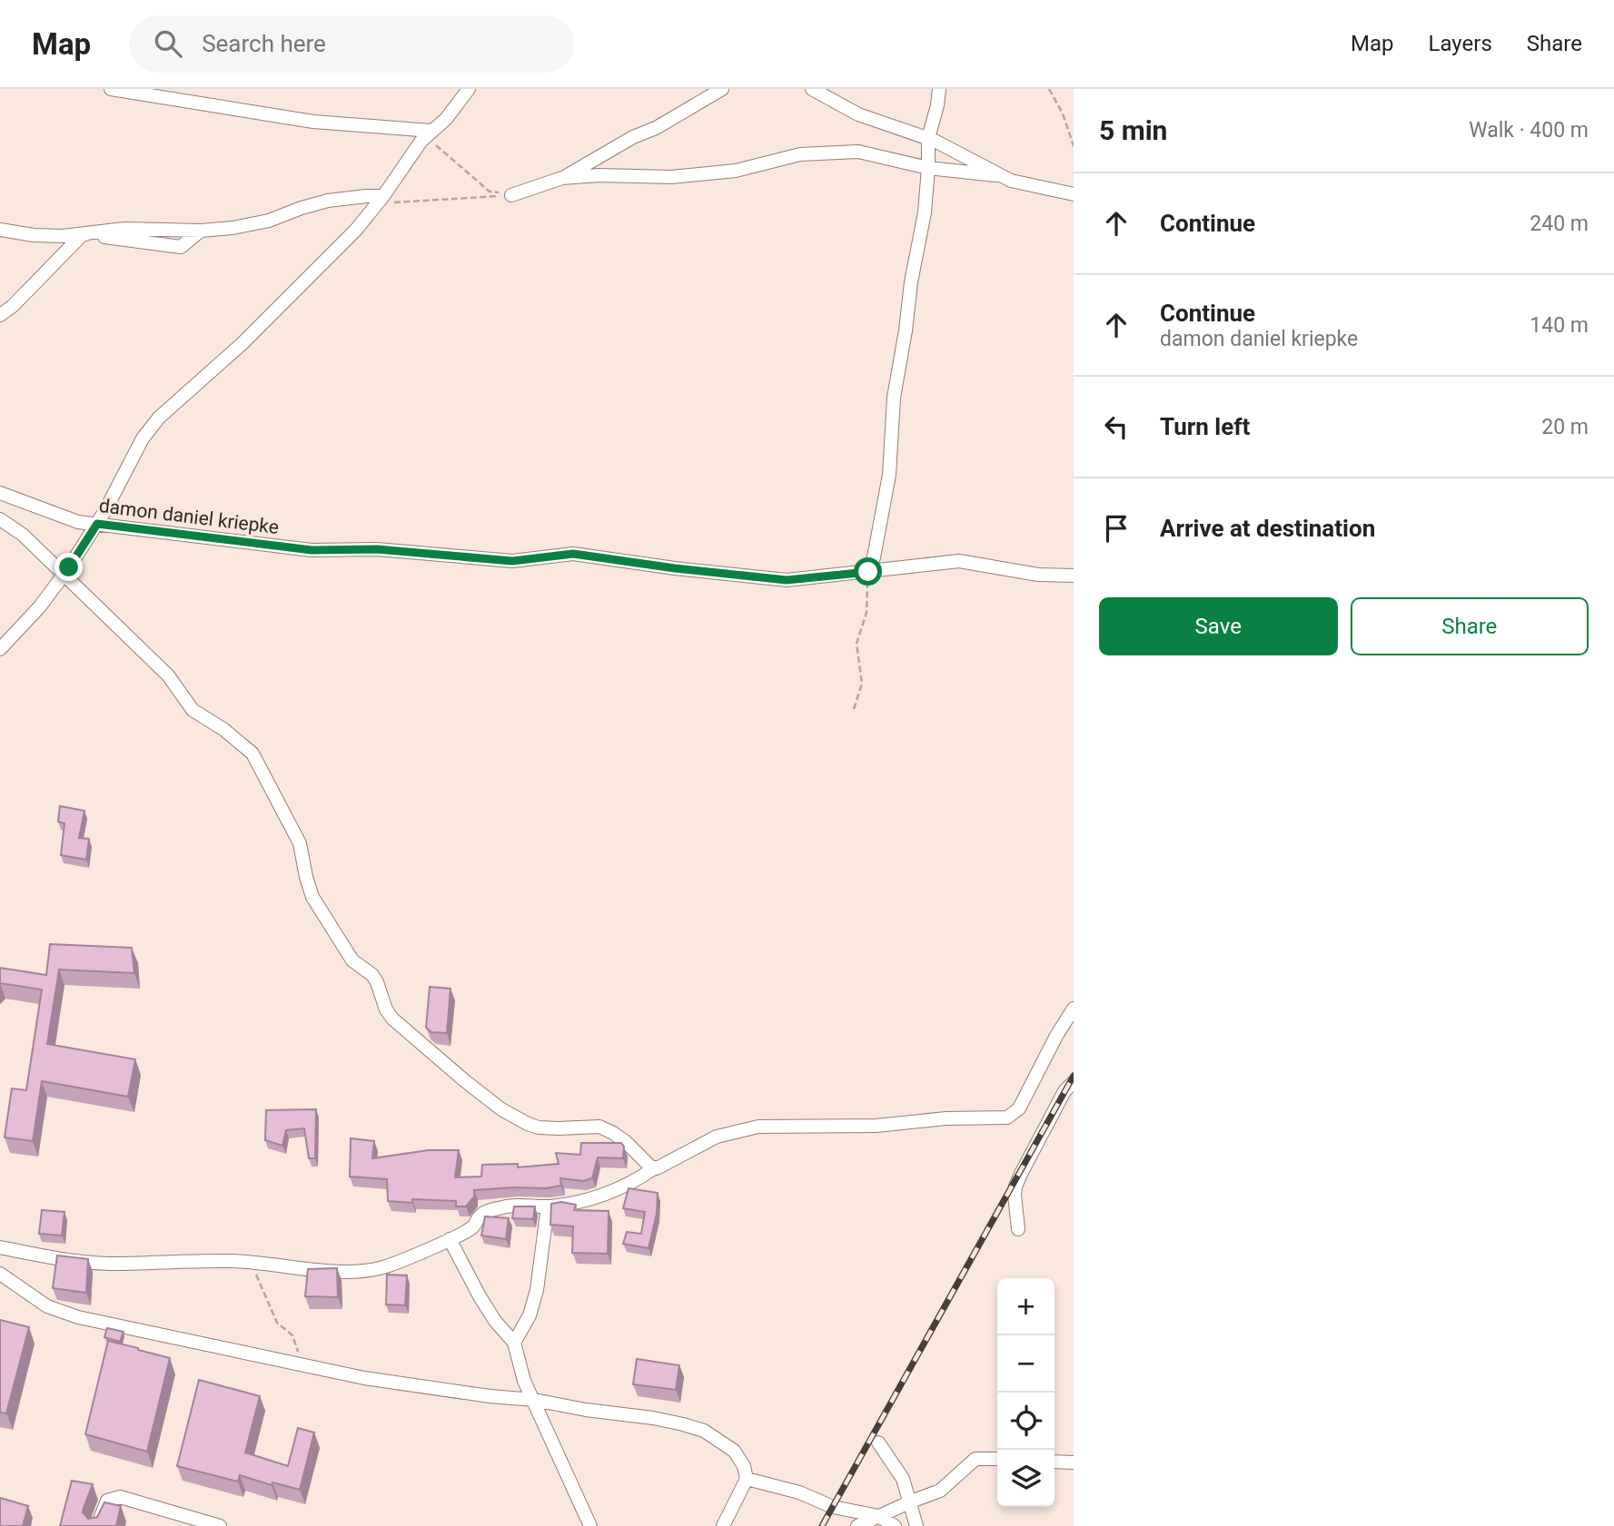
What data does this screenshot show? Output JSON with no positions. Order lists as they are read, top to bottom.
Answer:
{
  "streets": {
    "street": ["damon daniel kriepke"]
  },
  "page": {
    "header": "Map",
    "search": "Search here",
    "nav": ["Map", "Layers", "Share"],
    "heading": ["5 min", "Walk · 400 m"],
    "list": [
      ["Continue", "240 m"],
      ["Continue", "damon daniel kriepke", "140 m"],
      ["Turn left", "20 m"],
      "Arrive at destination"
    ],
    "buttons": ["Save", "Share"],
    "map_buttons": ["+", "−"]
  }
}
